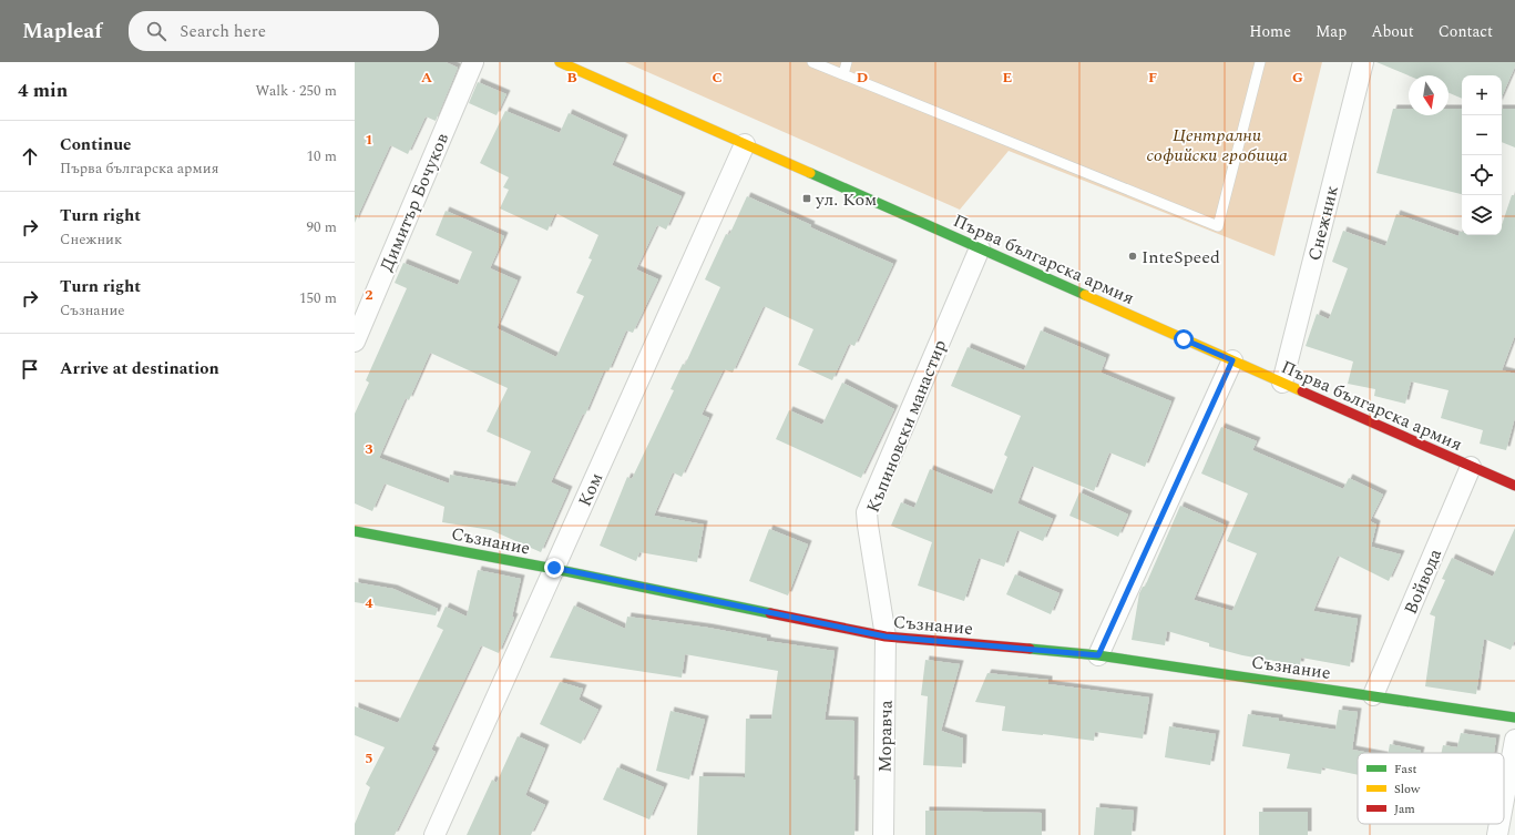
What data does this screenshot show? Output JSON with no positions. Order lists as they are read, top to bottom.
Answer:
{
  "streets": {
    "street": [
      "Димитър Бочуков",
      "Снежник",
      "Първа българска армия",
      "Къпиновски манастир",
      "Ком",
      "Съзнание",
      "Войвода",
      "Моравча"
    ]
  },
  "crossings": [
    ["Снежник", "Първа българска армия"],
    ["Първа българска армия", "Къпиновски манастир"],
    ["Първа българска армия", "Ком"],
    ["Първа българска армия", "Войвода"],
    ["Къпиновски манастир", "Съзнание"],
    ["Къпиновски манастир", "Моравча"],
    ["Ком", "Съзнание"],
    ["Съзнание", "Войвода"],
    ["Съзнание", "Моравча"]
  ],
  "parks": ["Централни софийски гробища"],
  "places": {
    "transit": ["ул. Ком"],
    "other": ["InteSpeed"]
  },
  "legend": ["Fast", "Slow", "Jam"],
  "north": "bottom",
  "page": {
    "header": "Mapleaf",
    "search": "Search here",
    "nav": [
      "Home",
      "Map",
      "About",
      "Contact"
    ],
    "heading": ["4 min", "Walk · 250 m"],
    "map_buttons": ["+", "−"],
    "list": [
      ["Continue", "Първа българска армия", "10 m"],
      ["Turn right", "Снежник", "90 m"],
      ["Turn right", "Съзнание", "150 m"],
      "Arrive at destination"
    ]
  },
  "grid": {
    "columns": [
      "A",
      "B",
      "C",
      "D",
      "E",
      "F",
      "G"
    ],
    "rows": [
      "1",
      "2",
      "3",
      "4",
      "5"
    ]
  }
}
